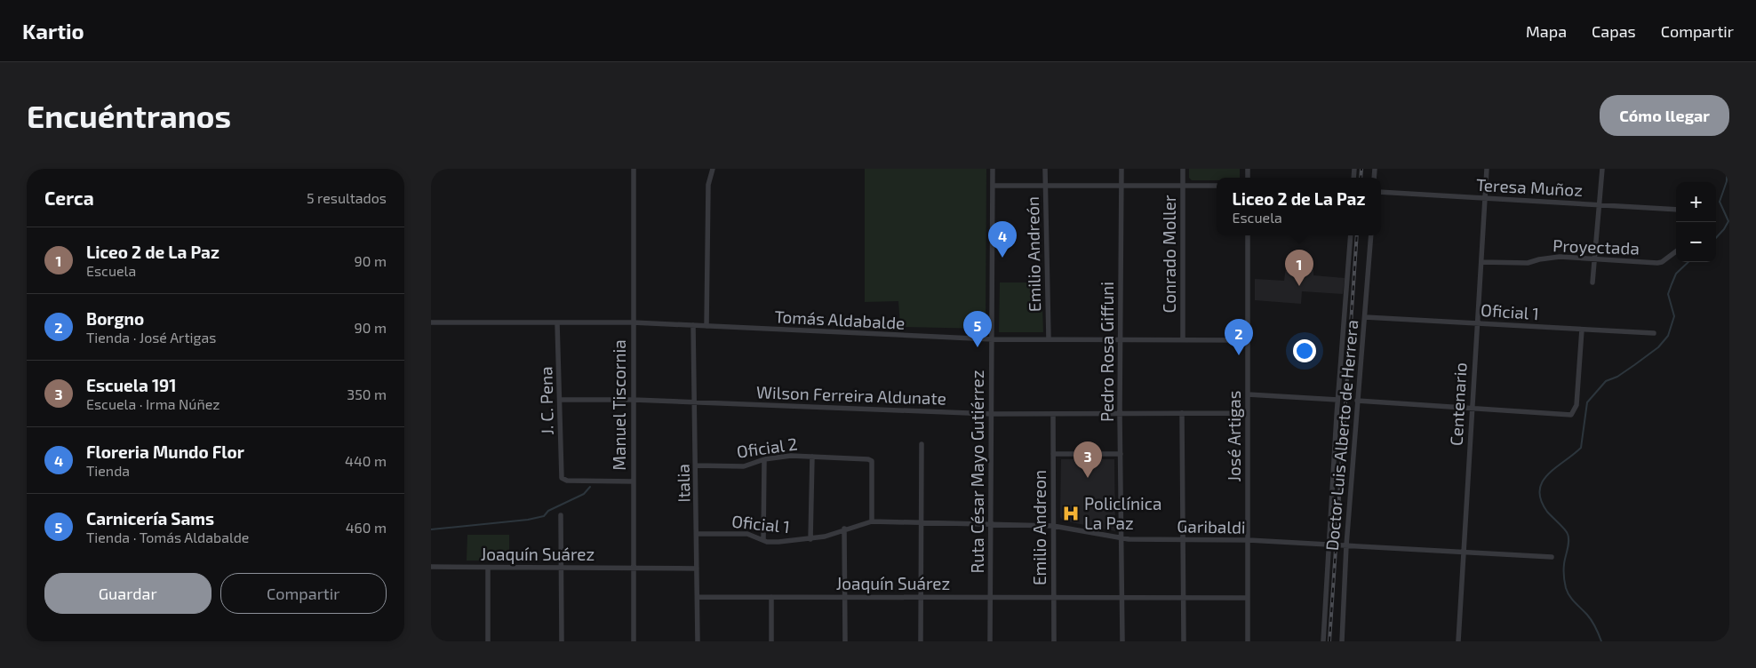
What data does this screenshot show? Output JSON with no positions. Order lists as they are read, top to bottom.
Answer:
{
  "streets": {
    "street": [
      "Teresa Muñoz",
      "Proyectada",
      "Emilio Andreón",
      "Conrado Moller",
      "Oficial 1",
      "Tomás Aldabalde",
      "Pedro Rosa Giffuni",
      "Wilson Ferreira Aldunate",
      "J. C. Pena",
      "Centenario",
      "Manuel Tiscornia",
      "Doctor Luis Alberto de Herrera",
      "José Artigas",
      "Oficial 2",
      "Ruta César Mayo Gutiérrez",
      "Italia",
      "Garibaldi",
      "Emilio Andreon",
      "Joaquín Suárez"
    ]
  },
  "crossings": [
    ["Teresa Muñoz", "Centenario"],
    ["Proyectada", "Centenario"],
    ["Emilio Andreón", "Tomás Aldabalde"],
    ["Conrado Moller", "Tomás Aldabalde"],
    ["Oficial 1", "Centenario"],
    ["Oficial 1", "Doctor Luis Alberto de Herrera"],
    ["Oficial 1", "Oficial 2"],
    ["Oficial 1", "Italia"],
    ["Oficial 1", "Garibaldi"],
    ["Tomás Aldabalde", "Pedro Rosa Giffuni"],
    ["Tomás Aldabalde", "J. C. Pena"],
    ["Tomás Aldabalde", "Manuel Tiscornia"],
    ["Tomás Aldabalde", "José Artigas"],
    ["Tomás Aldabalde", "Ruta César Mayo Gutiérrez"],
    ["Tomás Aldabalde", "Italia"],
    ["Pedro Rosa Giffuni", "Wilson Ferreira Aldunate"],
    ["Pedro Rosa Giffuni", "Garibaldi"],
    ["Pedro Rosa Giffuni", "Joaquín Suárez"],
    ["Wilson Ferreira Aldunate", "J. C. Pena"],
    ["Wilson Ferreira Aldunate", "Manuel Tiscornia"],
    ["Wilson Ferreira Aldunate", "José Artigas"],
    ["Wilson Ferreira Aldunate", "Ruta César Mayo Gutiérrez"],
    ["Wilson Ferreira Aldunate", "Italia"],
    ["Wilson Ferreira Aldunate", "Emilio Andreon"],
    ["J. C. Pena", "Manuel Tiscornia"],
    ["Centenario", "Garibaldi"],
    ["Manuel Tiscornia", "Joaquín Suárez"],
    ["Doctor Luis Alberto de Herrera", "Garibaldi"],
    ["José Artigas", "Garibaldi"],
    ["José Artigas", "Joaquín Suárez"],
    ["Oficial 2", "Italia"],
    ["Oficial 2", "Garibaldi"],
    ["Ruta César Mayo Gutiérrez", "Garibaldi"],
    ["Ruta César Mayo Gutiérrez", "Joaquín Suárez"],
    ["Italia", "Joaquín Suárez"],
    ["Garibaldi", "Emilio Andreon"],
    ["Emilio Andreon", "Joaquín Suárez"]
  ],
  "places": {
    "hospital": ["Policlínica La Paz"]
  },
  "page": {
    "header": "Kartio",
    "nav": ["Mapa", "Capas", "Compartir"],
    "buttons": [
      "Cómo llegar",
      ["Guardar", "Compartir"]
    ],
    "title": "Encuéntranos",
    "heading": ["Cerca", "5 resultados"],
    "popup": ["Liceo 2 de La Paz", "Escuela"],
    "map_buttons": ["+", "−"],
    "pins": [
      "4",
      "1",
      "5",
      "2",
      "3"
    ],
    "list": [
      {
        "mark": "1",
        "name": "Liceo 2 de La Paz",
        "note": "Escuela",
        "value": "90 m"
      },
      {
        "mark": "2",
        "name": "Borgno",
        "note": "Tienda · José Artigas",
        "value": "90 m"
      },
      {
        "mark": "3",
        "name": "Escuela 191",
        "note": "Escuela · Irma Núñez",
        "value": "350 m"
      },
      {
        "mark": "4",
        "name": "Floreria Mundo Flor",
        "note": "Tienda",
        "value": "440 m"
      },
      {
        "mark": "5",
        "name": "Carnicería Sams",
        "note": "Tienda · Tomás Aldabalde",
        "value": "460 m"
      }
    ]
  }
}
